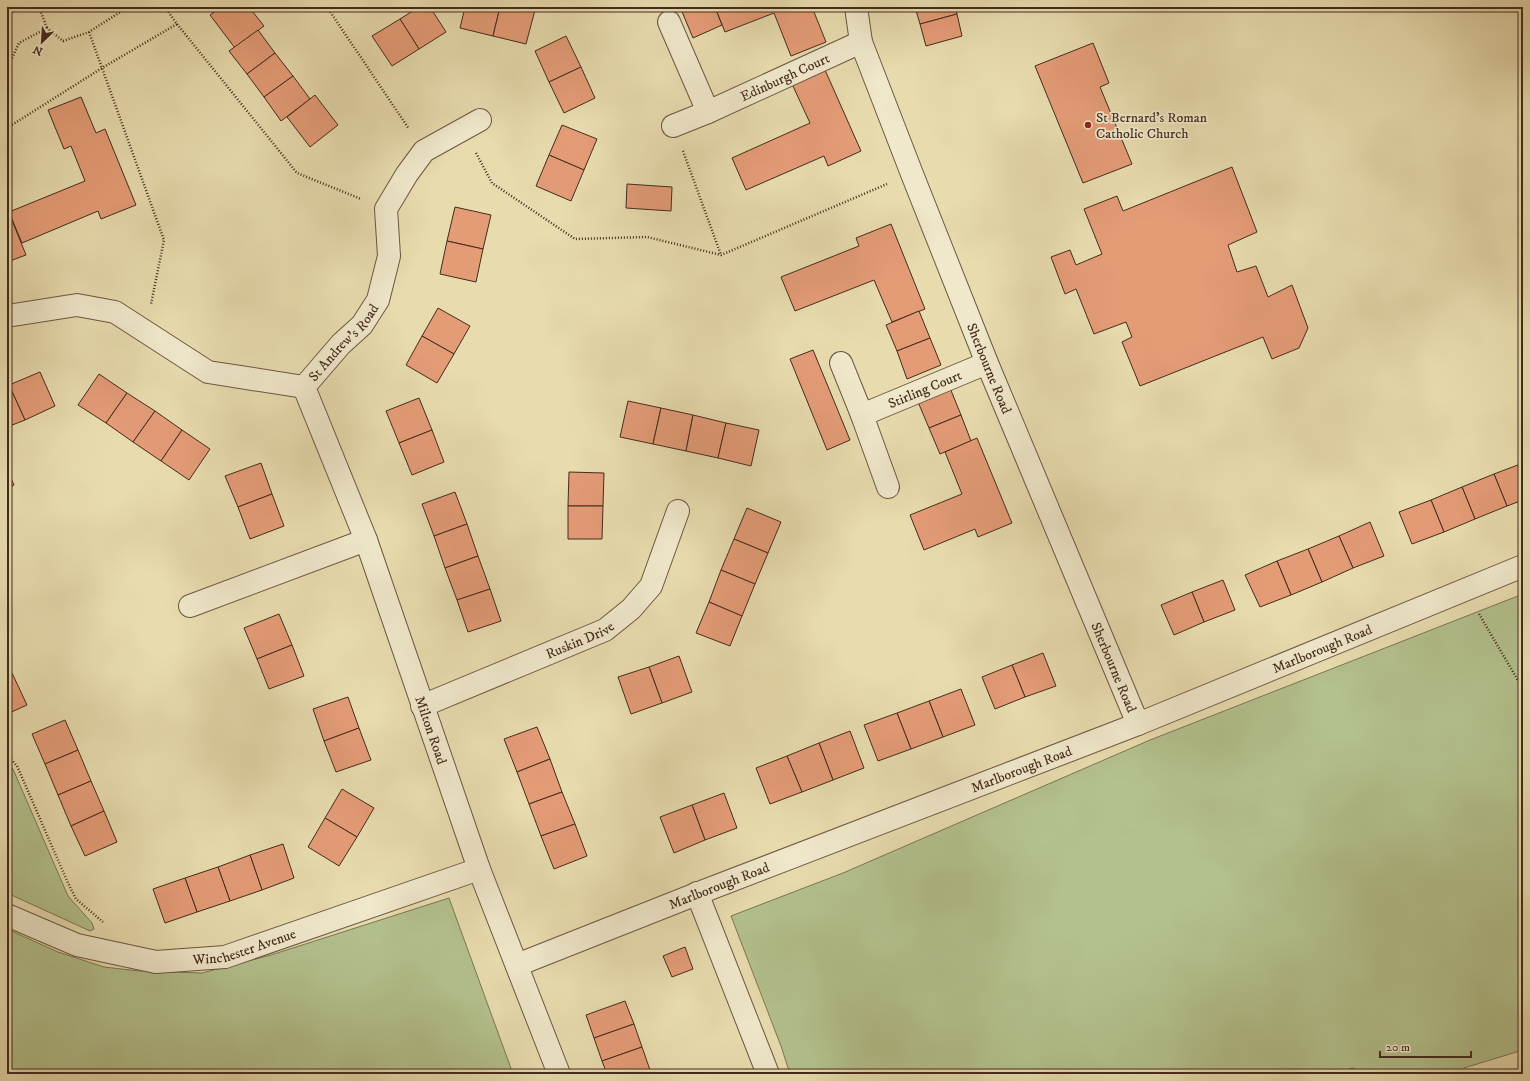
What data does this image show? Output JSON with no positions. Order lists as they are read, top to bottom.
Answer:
{
  "streets": {
    "street": [
      "Edinburgh Court",
      "St Andrew's Road",
      "Sherbourne Road",
      "Stirling Court",
      "Ruskin Drive",
      "Marlborough Road",
      "Milton Road",
      "Winchester Avenue"
    ]
  },
  "crossings": [
    ["Edinburgh Court", "Sherbourne Road"],
    ["St Andrew's Road", "Milton Road"],
    ["Sherbourne Road", "Stirling Court"],
    ["Sherbourne Road", "Marlborough Road"],
    ["Ruskin Drive", "Milton Road"],
    ["Marlborough Road", "Milton Road"],
    ["Milton Road", "Winchester Avenue"]
  ],
  "places": ["St Bernard's Roman Catholic Church"],
  "scale_bar": "20 m",
  "north": "bottom left"
}
